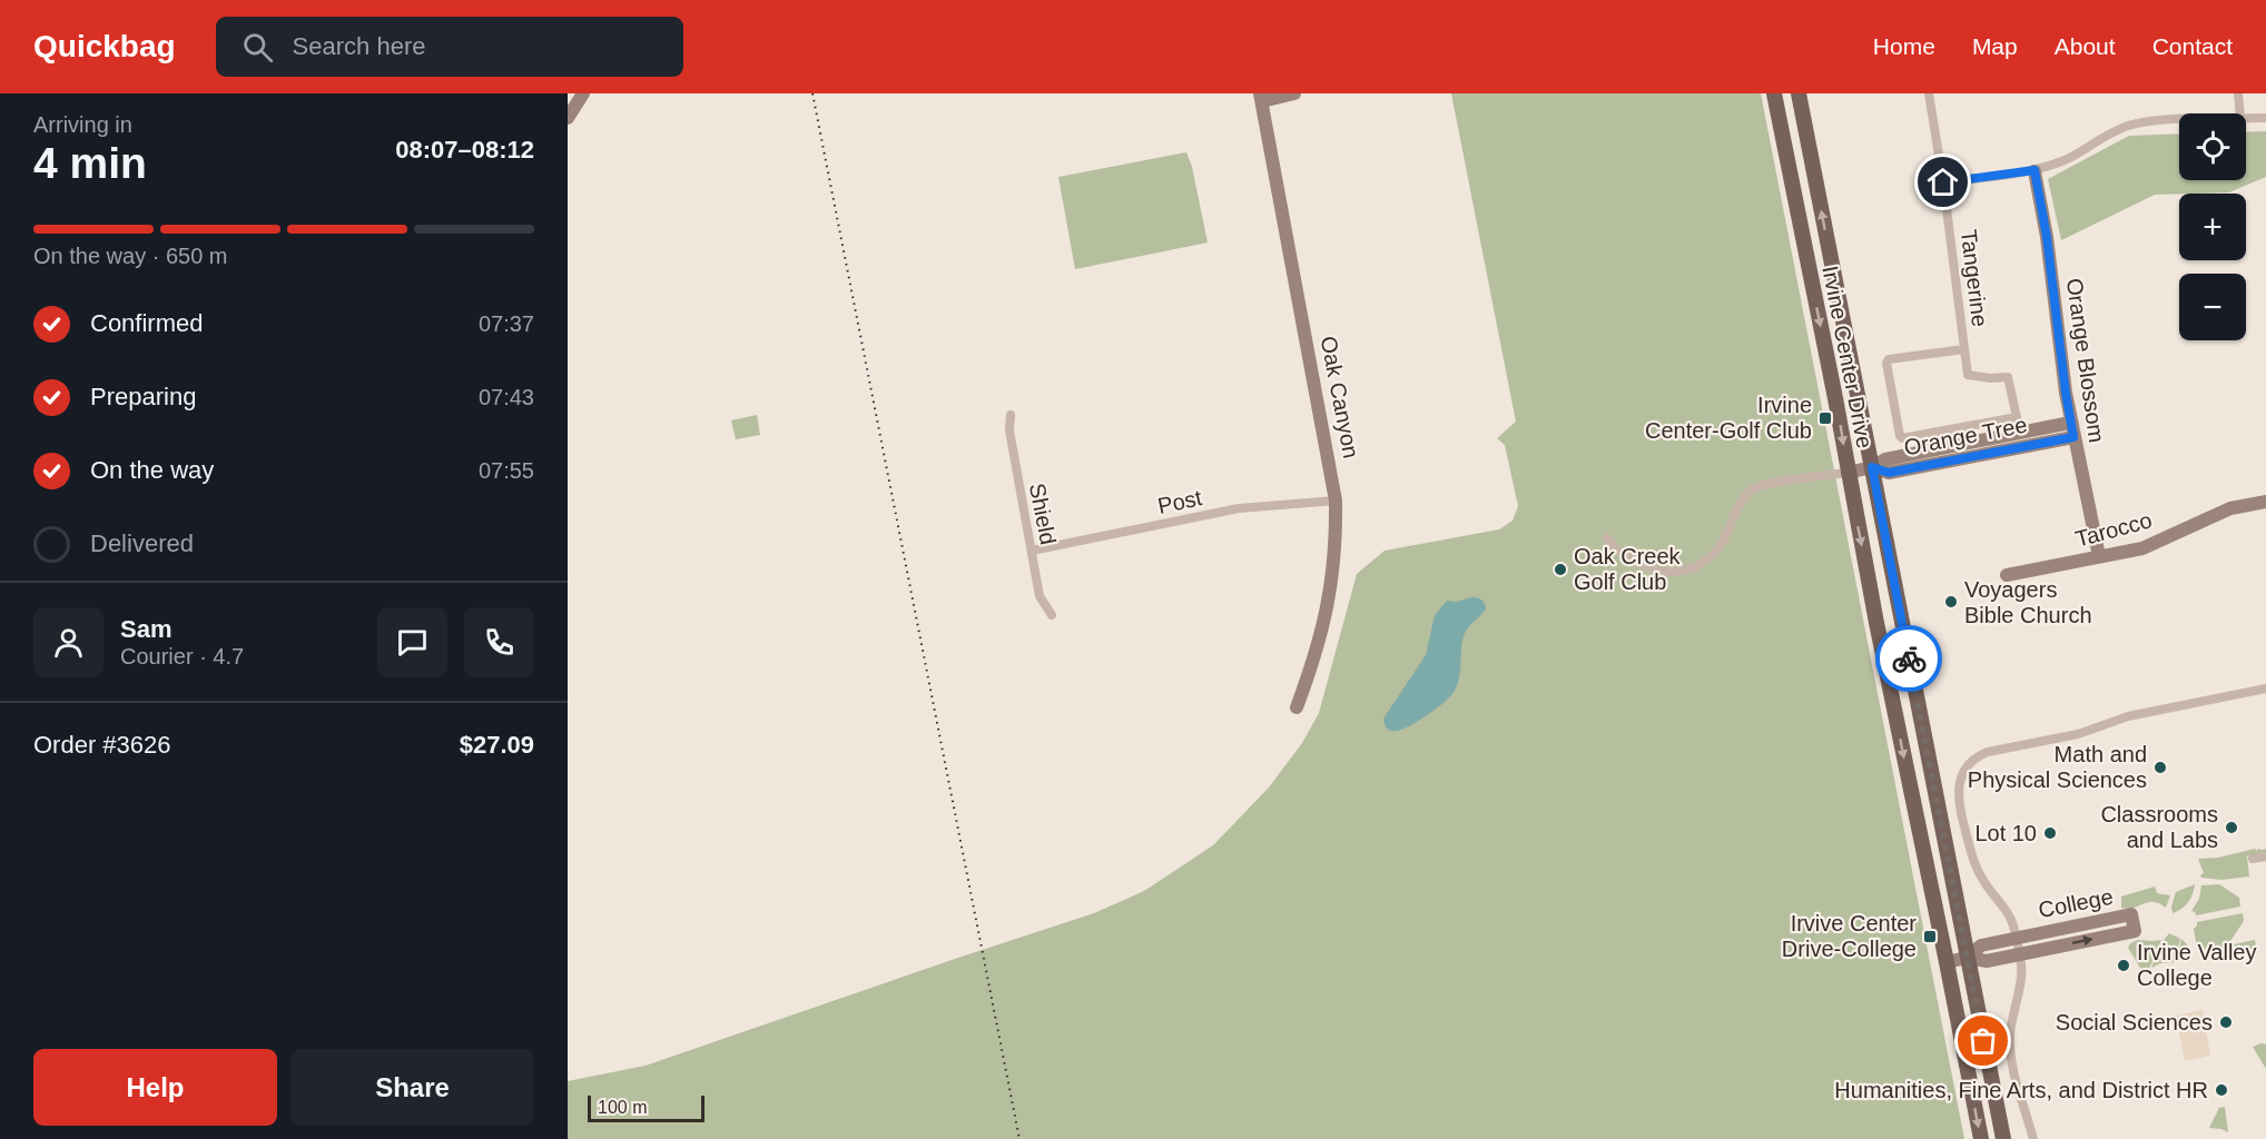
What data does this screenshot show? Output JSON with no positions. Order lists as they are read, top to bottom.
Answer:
{
  "streets": {
    "main road": ["Irvine Center Drive"],
    "street": [
      "Tangerine",
      "Orange Blossom",
      "Oak Canyon",
      "Orange Tree",
      "Post",
      "Shield",
      "Tarocco",
      "College"
    ]
  },
  "crossings": [
    ["Irvine Center Drive", "Orange Tree"],
    ["Irvine Center Drive", "College"],
    ["Orange Blossom", "Orange Tree"],
    ["Orange Blossom", "Tarocco"],
    ["Oak Canyon", "Post"],
    ["Post", "Shield"]
  ],
  "places": {
    "transit": ["Irvine Center-Golf Club", "Irvive Center Drive-College"],
    "other": [
      "Oak Creek Golf Club",
      "Voyagers Bible Church",
      "Math and Physical Sciences",
      "Classrooms and Labs",
      "Lot 10",
      "Irvine Valley College",
      "Social Sciences",
      "Humanities, Fine Arts, and District HR"
    ]
  },
  "scale_bar": "100 m",
  "page": {
    "header": "Quickbag",
    "search": "Search here",
    "nav": [
      "Home",
      "Map",
      "About",
      "Contact"
    ],
    "heading": ["4 min", "Arriving in", "08:07–08:12"],
    "panel": [
      "Sam",
      "Courier · 4.7",
      "Order #3626",
      "$27.09"
    ],
    "map_buttons": ["+", "−"],
    "bar": "On the way · 650 m",
    "list": [
      ["Confirmed", "07:37"],
      ["Preparing", "07:43"],
      ["On the way", "07:55"],
      "Delivered"
    ],
    "buttons": ["Help", "Share"],
    "scale": "100 m"
  }
}
